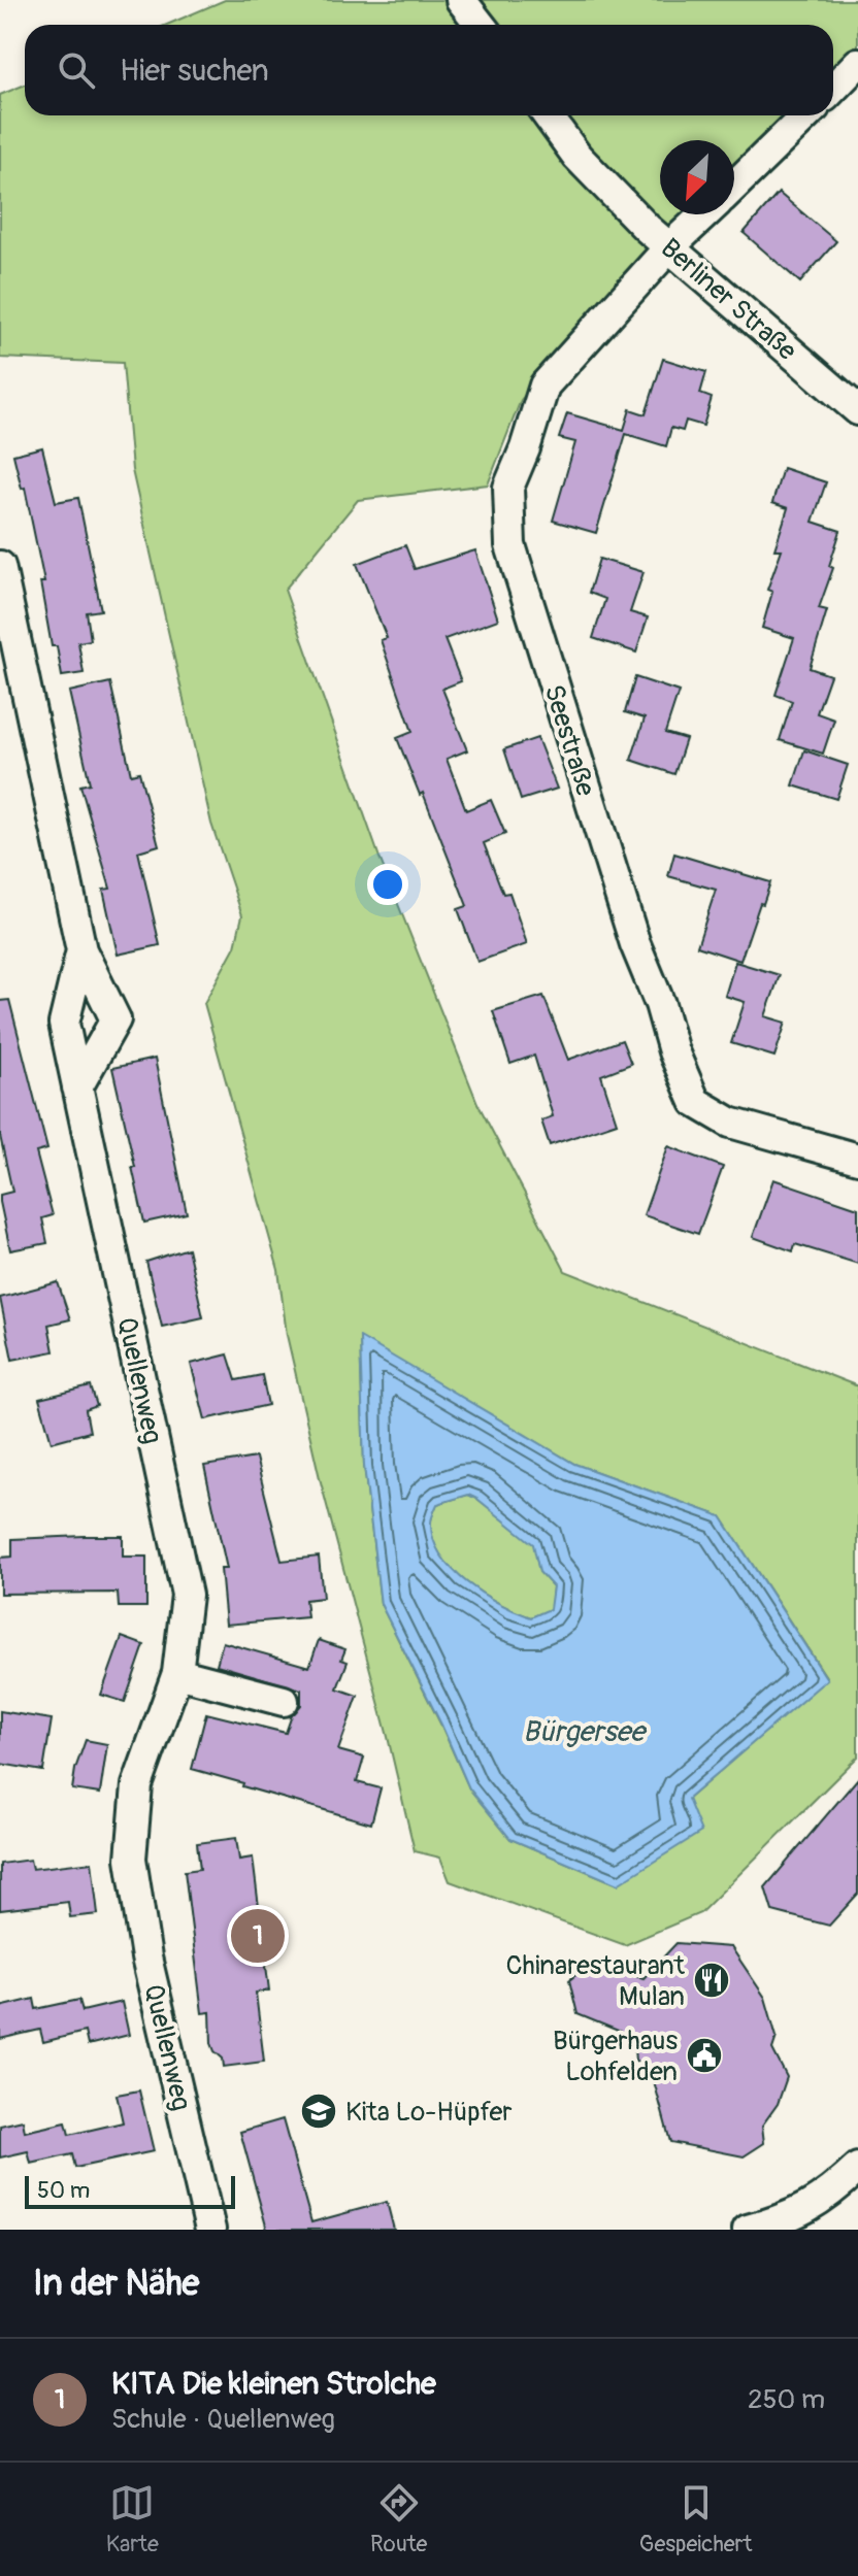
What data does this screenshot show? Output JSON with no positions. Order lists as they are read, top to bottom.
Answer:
{
  "streets": {
    "street": ["Berliner Straße", "Seestraße", "Quellenweg"]
  },
  "crossings": [
    ["Berliner Straße", "Seestraße"]
  ],
  "water": ["Bürgersee"],
  "places": {
    "restaurant": ["Chinarestaurant Mulan"],
    "public building": ["Bürgerhaus Lohfelden"],
    "school or university": ["Kita Lo-Hüpfer"]
  },
  "scale_bar": "50 m",
  "north": "bottom left",
  "page": {
    "search": "Hier suchen",
    "pins": "1",
    "scale": "50 m",
    "heading": "In der Nähe",
    "list": [
      {
        "mark": "1",
        "name": "KITA Die kleinen Strolche",
        "note": "Schule · Quellenweg",
        "value": "250 m"
      }
    ],
    "nav": ["Karte", "Route", "Gespeichert"]
  }
}
